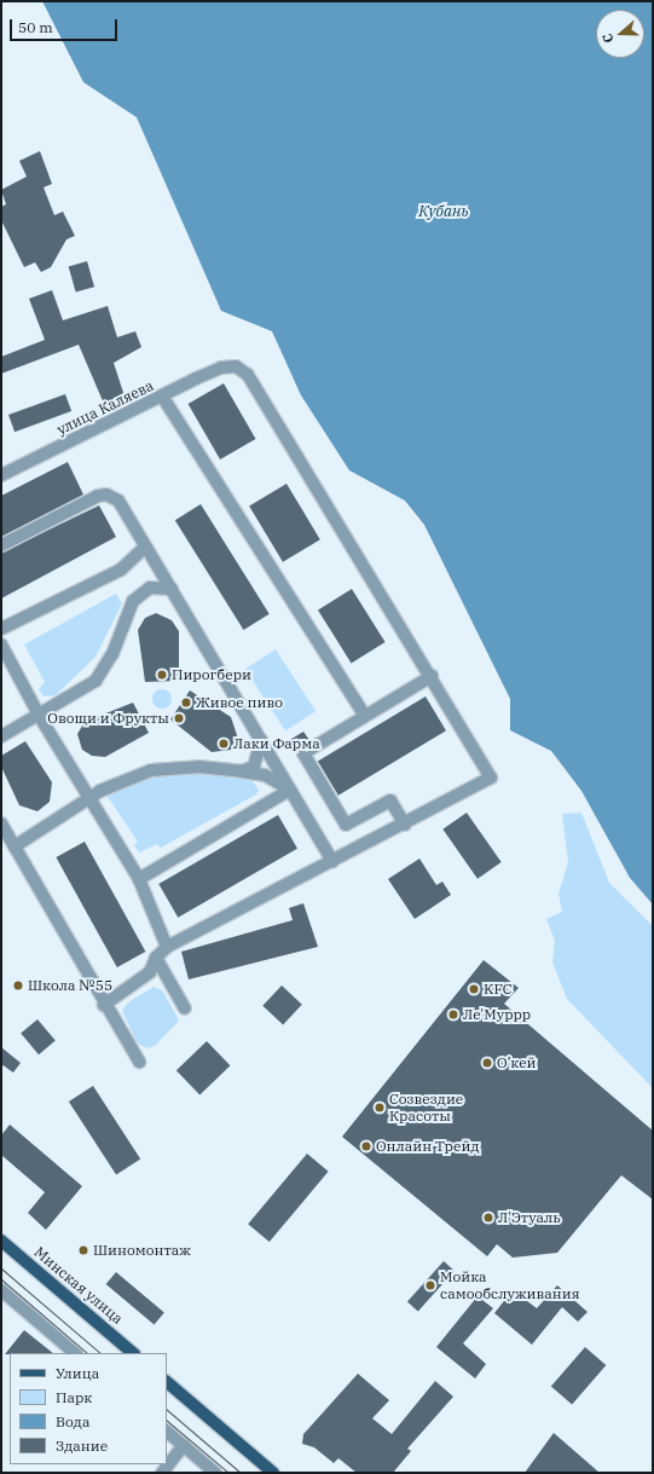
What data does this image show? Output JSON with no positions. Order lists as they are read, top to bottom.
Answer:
{
  "streets": {
    "main road": ["Минская улица"],
    "street": ["улица Каляева"]
  },
  "water": ["Кубань"],
  "places": [
    "Пирогбери",
    "Живое пиво",
    "Овощи и Фрукты",
    "Лаки Фарма",
    "Школа №55",
    "KFC",
    "Ле'Муррр",
    "О’кей",
    "Созвездие Красоты",
    "Онлайн Трейд",
    "Л'Этуаль",
    "Шиномонтаж",
    "Мойка самообслуживания"
  ],
  "legend": [
    "Улица",
    "Парк",
    "Вода",
    "Здание"
  ],
  "scale_bar": "50 m",
  "north": "left"
}
